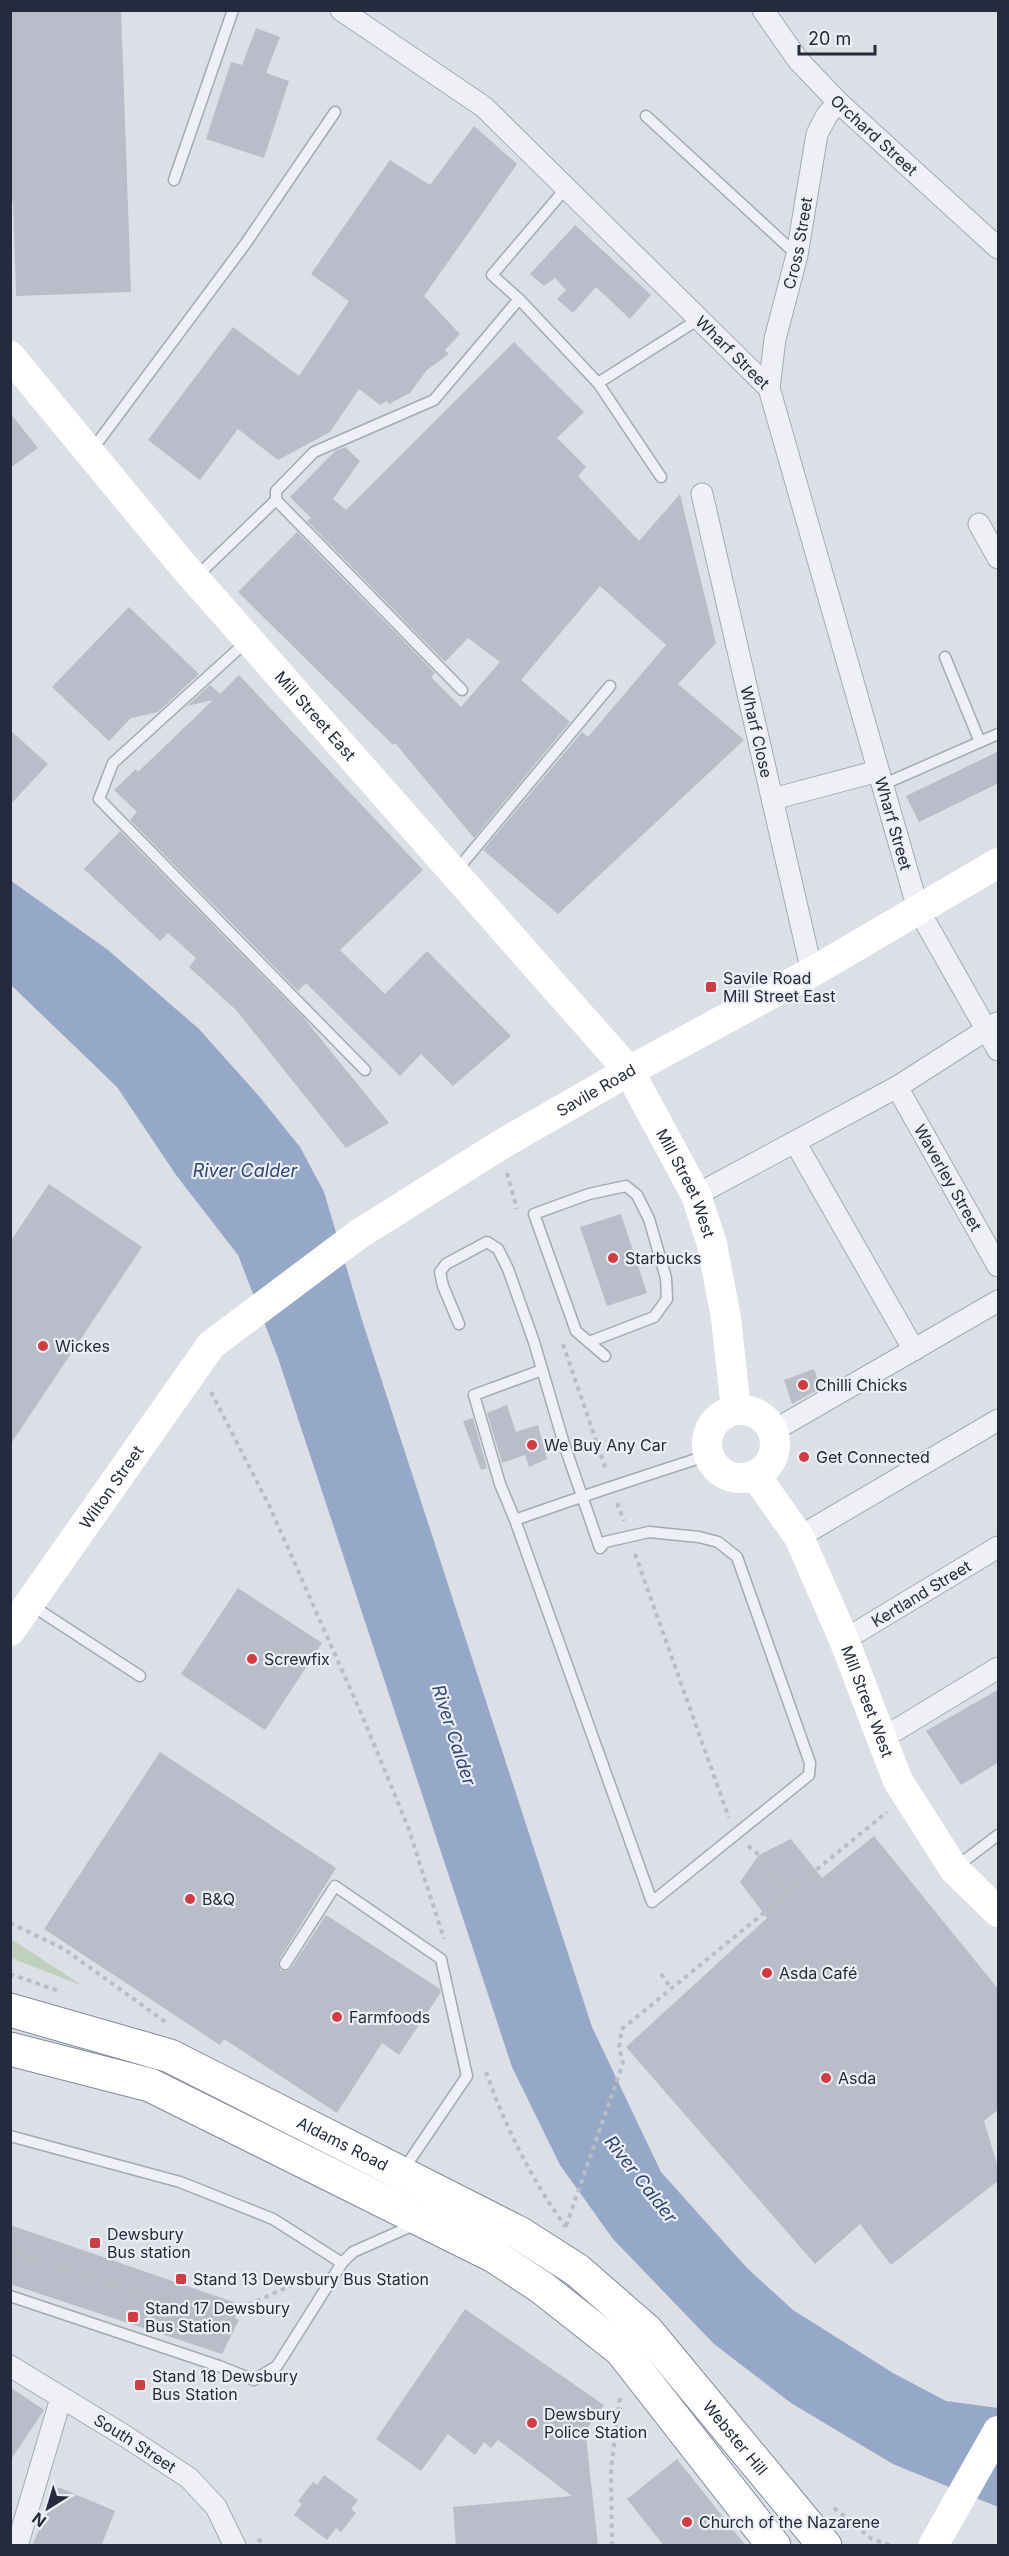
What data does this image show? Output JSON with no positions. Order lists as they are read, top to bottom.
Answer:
{
  "streets": {
    "highway": ["Aldams Road", "Webster Hill"],
    "street": [
      "Orchard Street",
      "Cross Street",
      "Wharf Street",
      "Mill Street East",
      "Wharf Close",
      "Savile Road",
      "Waverley Street",
      "Mill Street West",
      "Wilton Street",
      "Kertland Street",
      "South Street"
    ]
  },
  "crossings": [
    ["Orchard Street", "Cross Street"],
    ["Cross Street", "Wharf Street"],
    ["Wharf Street", "Savile Road"],
    ["Mill Street East", "Savile Road"],
    ["Mill Street East", "Mill Street West"],
    ["Wharf Close", "Savile Road"],
    ["Savile Road", "Mill Street West"],
    ["Savile Road", "Wilton Street"],
    ["Mill Street West", "Kertland Street"],
    ["Aldams Road", "Webster Hill"]
  ],
  "water": ["River Calder"],
  "places": {
    "transit": [
      "Savile Road Mill Street East",
      "Dewsbury Bus station",
      "Stand 13 Dewsbury Bus Station",
      "Stand 17 Dewsbury Bus Station",
      "Stand 18 Dewsbury Bus Station"
    ],
    "other": [
      "Starbucks",
      "Wickes",
      "Chilli Chicks",
      "We Buy Any Car",
      "Get Connected",
      "Screwfix",
      "B&Q",
      "Asda Café",
      "Farmfoods",
      "Asda",
      "Dewsbury Police Station",
      "Church of the Nazarene"
    ]
  },
  "scale_bar": "20 m",
  "north": "bottom left"
}
